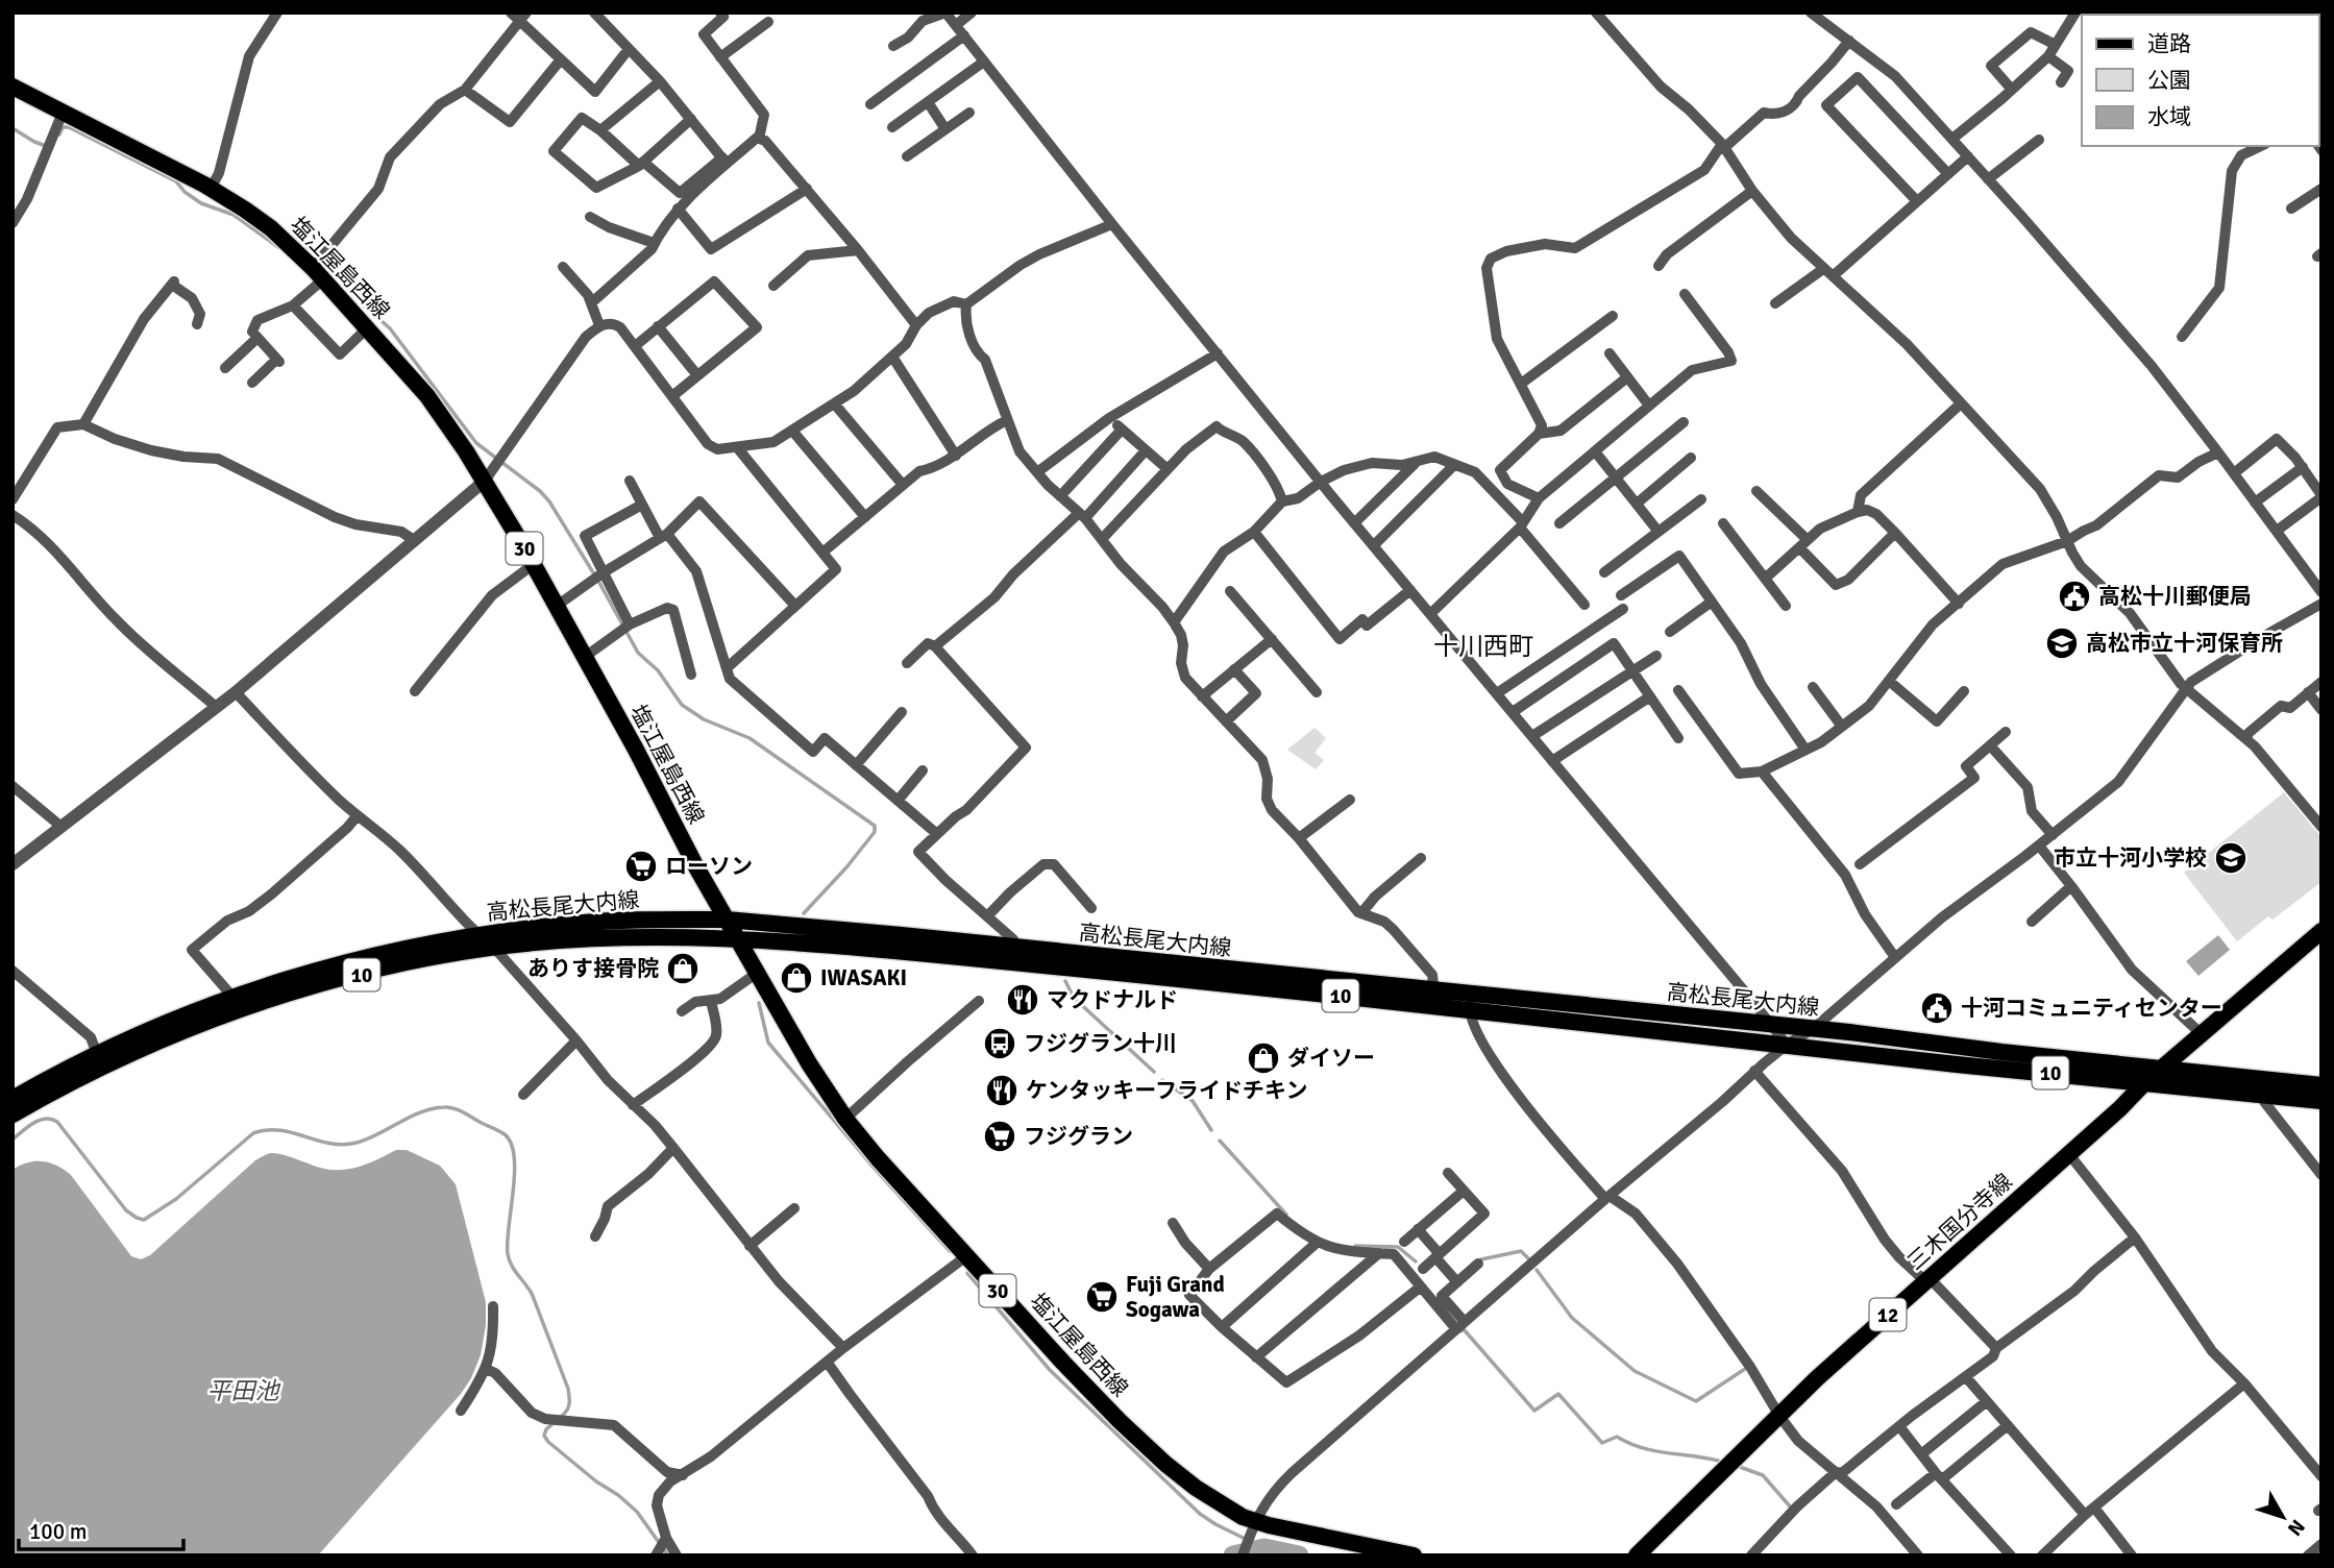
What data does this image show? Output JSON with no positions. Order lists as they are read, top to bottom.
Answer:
{
  "streets": {
    "main road": [
      "塩江屋島西線",
      "30",
      "高松長尾大内線",
      "10",
      "三木国分寺線",
      "12"
    ]
  },
  "crossings": [
    ["塩江屋島西線", "高松長尾大内線"],
    ["高松長尾大内線", "三木国分寺線"]
  ],
  "districts": ["十川西町"],
  "water": ["平田池"],
  "places": {
    "public building": ["高松十川郵便局", "十河コミュニティセンター"],
    "school or university": ["高松市立十河保育所", "市立十河小学校"],
    "supermarket": ["ローソン", "フジグラン", "Fuji Grand Sogawa"],
    "shop": ["ありす接骨院", "IWASAKI", "ダイソー"],
    "restaurant": ["マクドナルド", "ケンタッキーフライドチキン"],
    "bus stop": ["フジグラン十川"]
  },
  "legend": ["道路", "公園", "水域"],
  "scale_bar": "100 m",
  "north": "bottom right"
}
